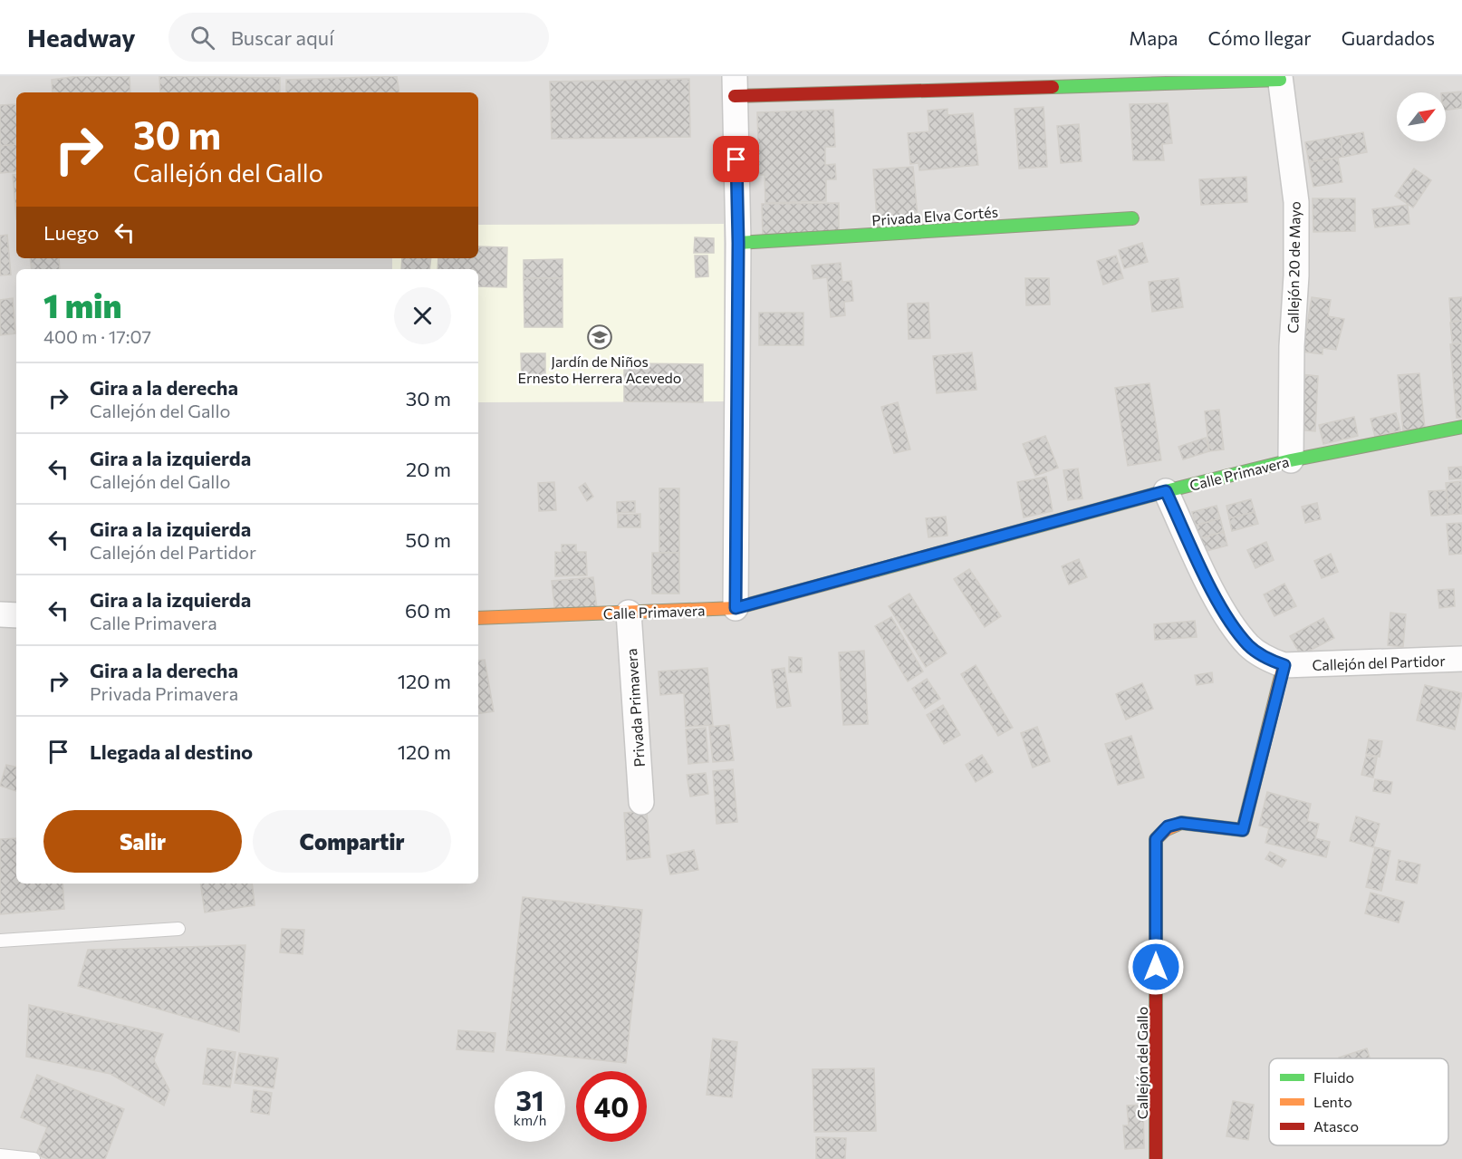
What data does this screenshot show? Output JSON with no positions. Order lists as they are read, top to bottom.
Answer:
{
  "streets": {
    "street": [
      "Privada Elva Cortés",
      "Callejón 20 de Mayo",
      "Calle Primavera",
      "Callejón del Partidor",
      "Privada Primavera",
      "Callejón del Gallo"
    ]
  },
  "crossings": [
    ["Callejón 20 de Mayo", "Calle Primavera"],
    ["Calle Primavera", "Callejón del Partidor"],
    ["Calle Primavera", "Privada Primavera"],
    ["Callejón del Partidor", "Callejón del Gallo"]
  ],
  "places": {
    "school or university": ["Jardín de Niños Ernesto Herrera Acevedo"]
  },
  "legend": ["Fluido", "Lento", "Atasco"],
  "north": "top right",
  "page": {
    "header": "Headway",
    "search": "Buscar aquí",
    "nav": ["Mapa", "Cómo llegar", "Guardados"],
    "turn": ["30 m", "Callejón del Gallo"],
    "then": "Luego",
    "heading": ["1 min", "400 m · 17:07"],
    "list": [
      {
        "name": "Gira a la derecha",
        "note": "Callejón del Gallo",
        "value": "30 m"
      },
      {
        "name": "Gira a la izquierda",
        "note": "Callejón del Gallo",
        "value": "20 m"
      },
      {
        "name": "Gira a la izquierda",
        "note": "Callejón del Partidor",
        "value": "50 m"
      },
      {
        "name": "Gira a la izquierda",
        "note": "Calle Primavera",
        "value": "60 m"
      },
      {
        "name": "Gira a la derecha",
        "note": "Privada Primavera",
        "value": "120 m"
      },
      {
        "name": "Llegada al destino",
        "value": "120 m"
      }
    ],
    "buttons": ["Salir", "Compartir"],
    "speed": "31 km/h",
    "limit": "40"
  }
}
